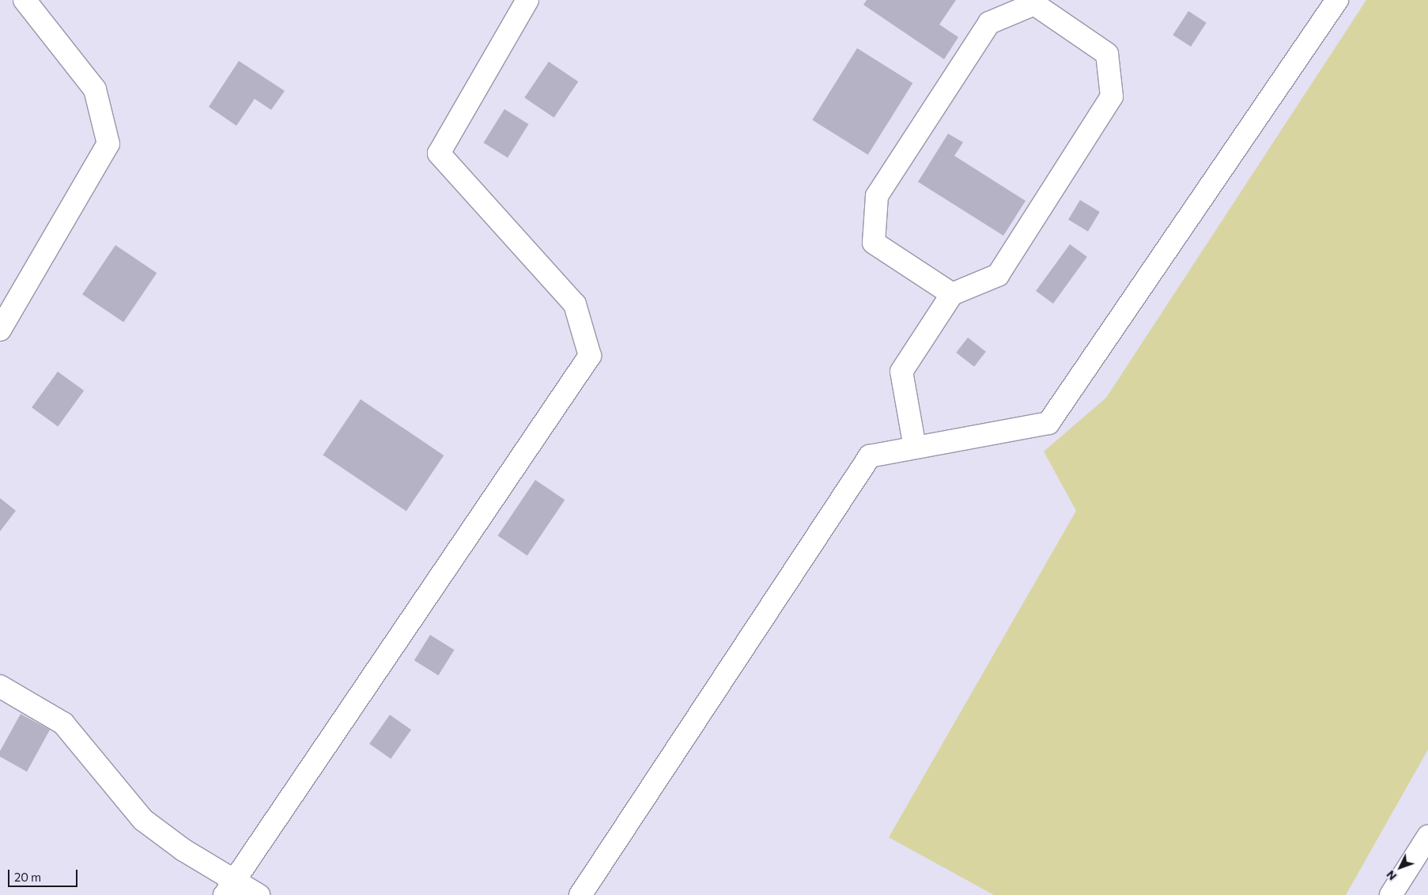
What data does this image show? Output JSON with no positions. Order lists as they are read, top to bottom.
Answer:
{
  "scale_bar": "20 m",
  "north": "bottom left"
}
